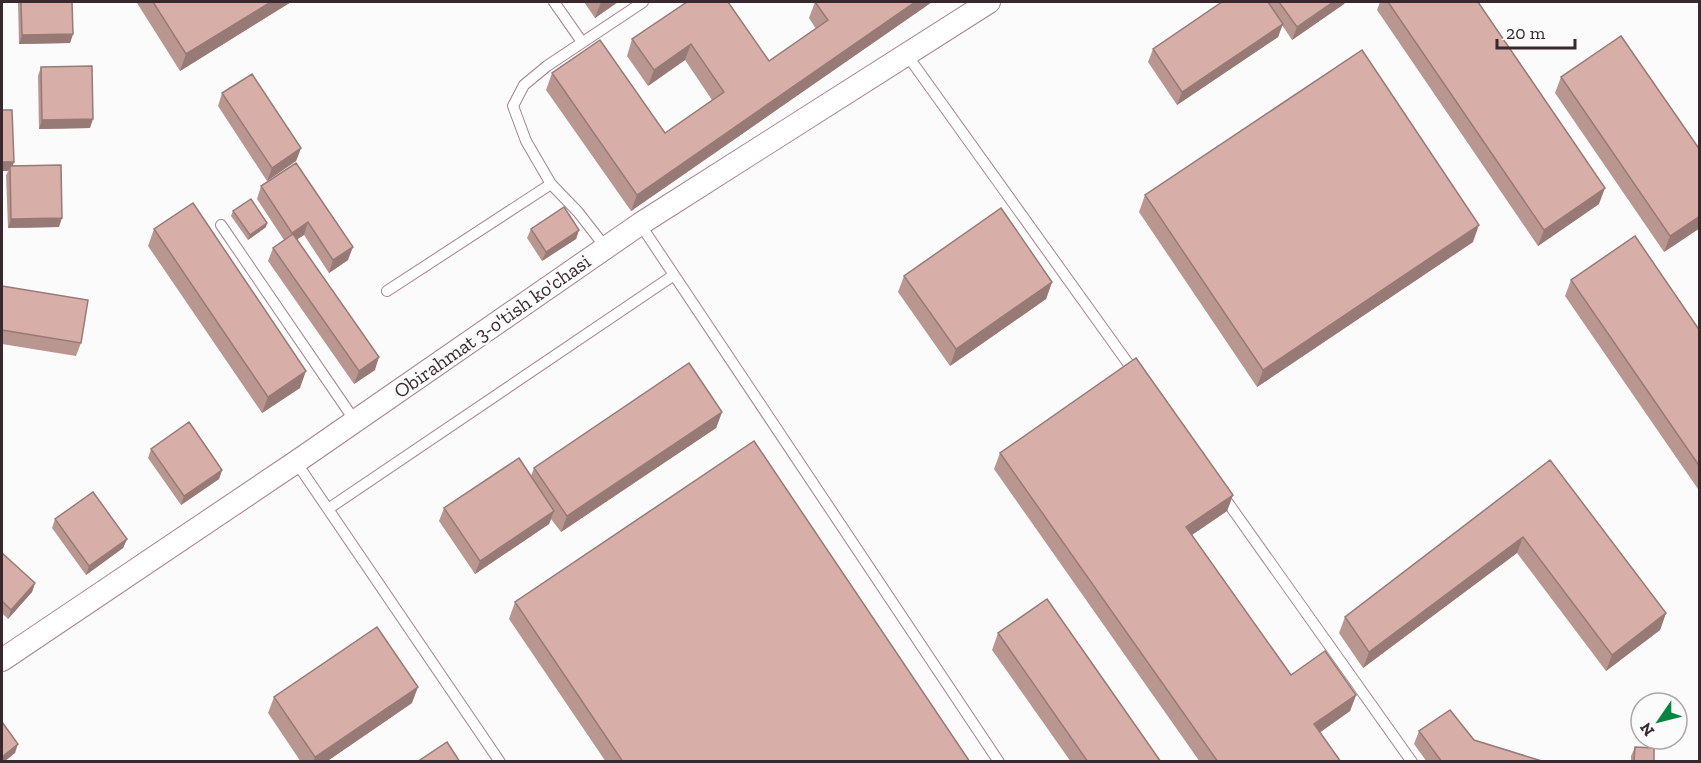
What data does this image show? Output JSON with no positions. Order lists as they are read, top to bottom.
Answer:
{
  "streets": {
    "street": ["Obirahmat 3-o'tish ko'chasi"]
  },
  "scale_bar": "20 m",
  "north": "bottom left"
}
